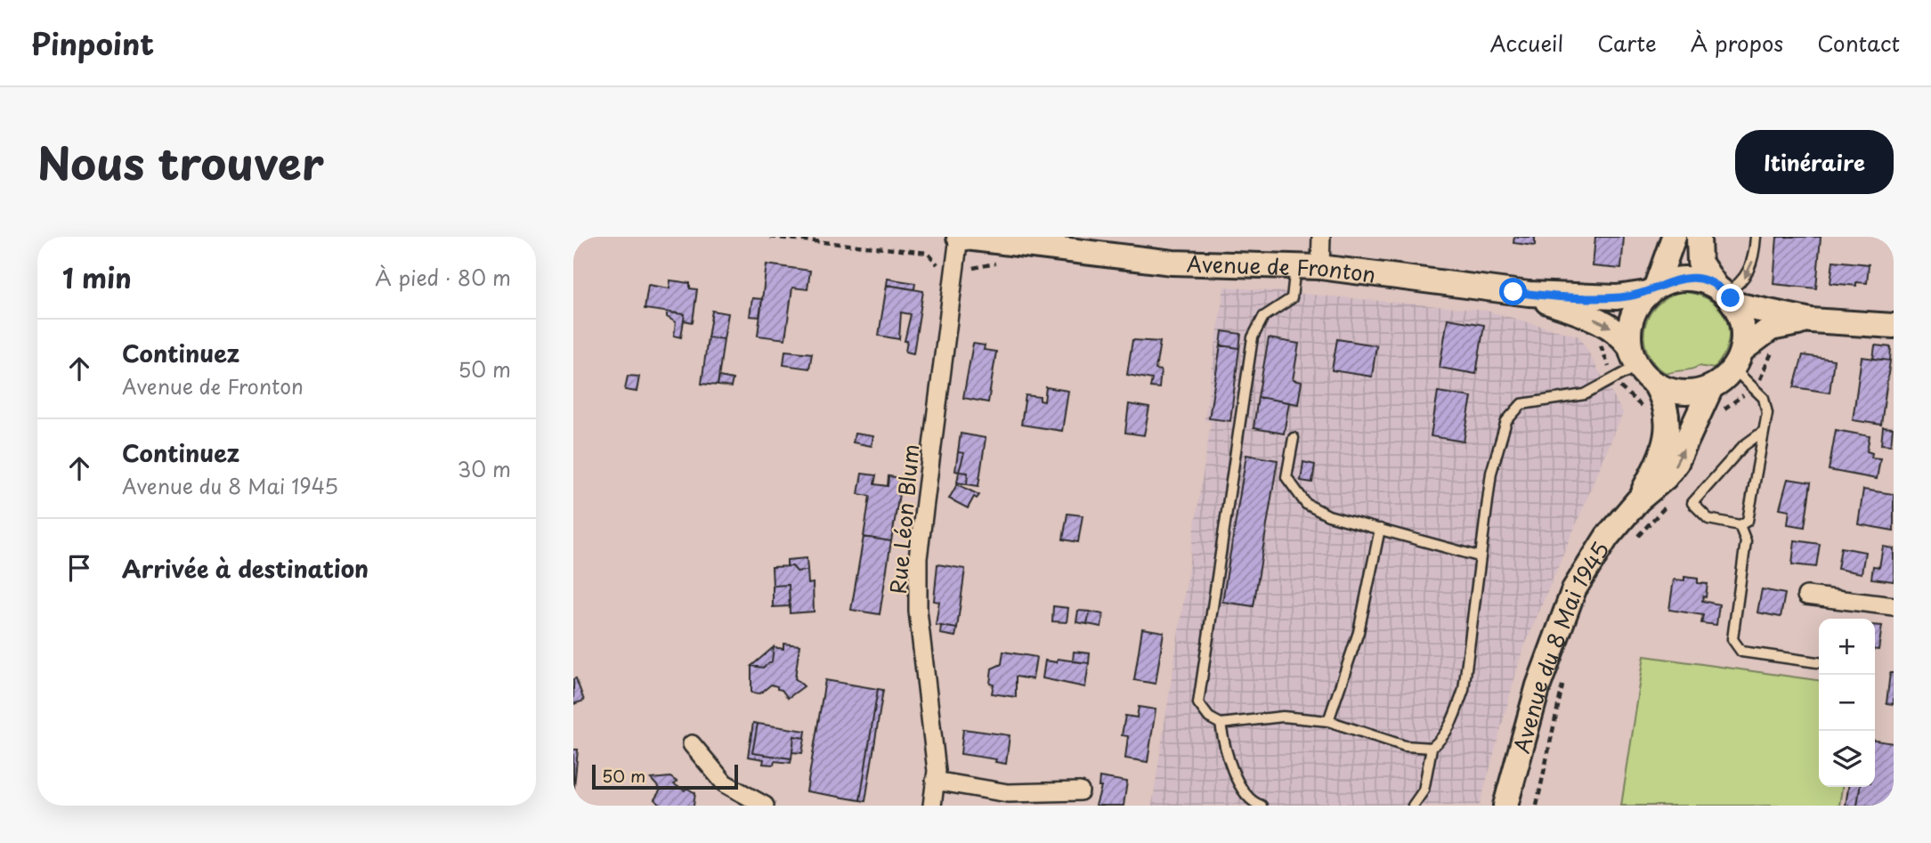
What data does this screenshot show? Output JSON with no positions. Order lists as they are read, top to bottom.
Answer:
{
  "streets": {
    "main road": ["Avenue de Fronton", "Avenue du 8 Mai 1945"],
    "street": ["Rue Léon Blum"]
  },
  "crossings": [
    ["Avenue de Fronton", "Rue Léon Blum"],
    ["Avenue de Fronton", "Avenue du 8 Mai 1945"]
  ],
  "scale_bar": "50 m",
  "page": {
    "header": "Pinpoint",
    "nav": [
      "Accueil",
      "Carte",
      "À propos",
      "Contact"
    ],
    "title": "Nous trouver",
    "buttons": "Itinéraire",
    "heading": ["1 min", "À pied · 80 m"],
    "list": [
      ["Continuez", "Avenue de Fronton", "50 m"],
      ["Continuez", "Avenue du 8 Mai 1945", "30 m"],
      "Arrivée à destination"
    ],
    "map_buttons": ["+", "−"],
    "scale": "50 m"
  }
}
